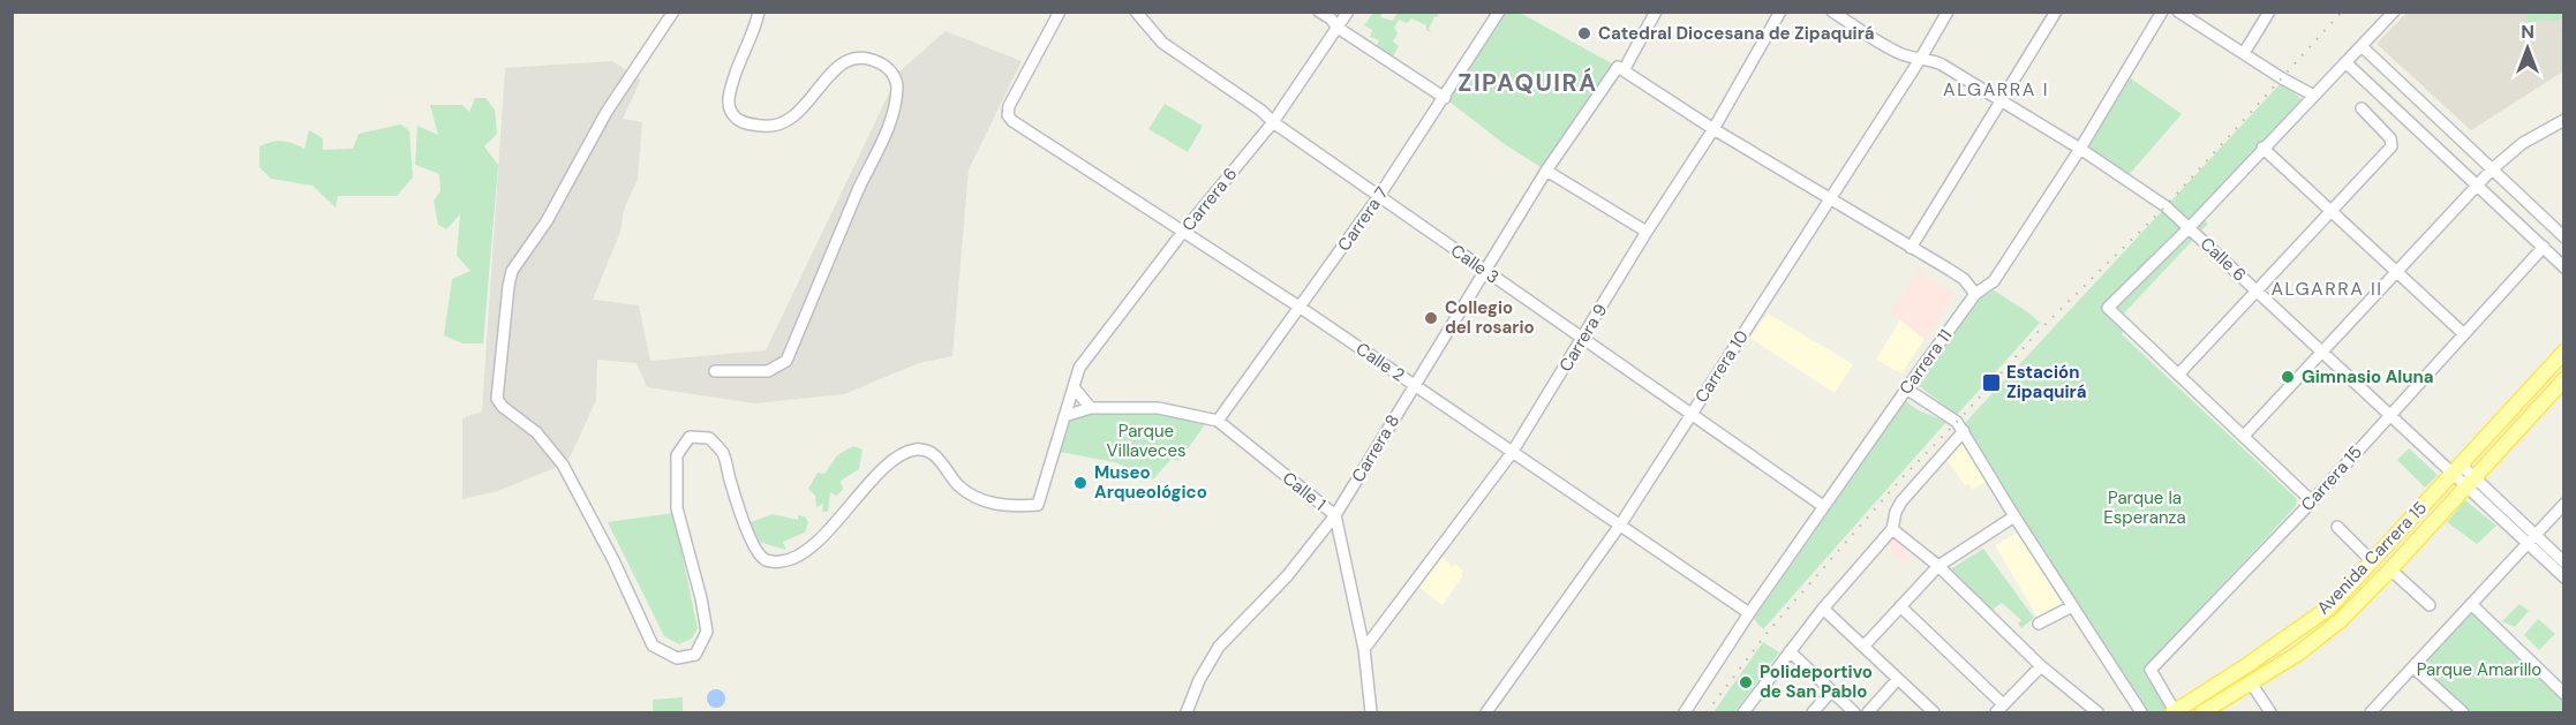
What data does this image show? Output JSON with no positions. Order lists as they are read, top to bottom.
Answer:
{
  "streets": {
    "main road": ["Avenida Carrera 15"],
    "street": [
      "Carrera 6",
      "Carrera 7",
      "Calle 6",
      "Calle 3",
      "Carrera 9",
      "Calle 2",
      "Carrera 11",
      "Carrera 10",
      "Carrera 8",
      "Carrera 15",
      "Calle 1"
    ]
  },
  "crossings": [
    ["Carrera 6", "Calle 3"],
    ["Carrera 6", "Calle 2"],
    ["Carrera 6", "Calle 1"],
    ["Carrera 7", "Calle 3"],
    ["Carrera 7", "Calle 2"],
    ["Carrera 7", "Calle 1"],
    ["Calle 6", "Carrera 11"],
    ["Calle 6", "Carrera 10"],
    ["Calle 6", "Carrera 15"],
    ["Calle 6", "Avenida Carrera 15"],
    ["Calle 3", "Carrera 9"],
    ["Calle 3", "Carrera 11"],
    ["Calle 3", "Carrera 10"],
    ["Calle 3", "Carrera 8"],
    ["Carrera 9", "Calle 2"],
    ["Carrera 9", "Calle 1"],
    ["Calle 2", "Carrera 11"],
    ["Calle 2", "Carrera 10"],
    ["Calle 2", "Carrera 8"],
    ["Carrera 8", "Calle 1"],
    ["Carrera 15", "Avenida Carrera 15"]
  ],
  "districts": ["ZIPAQUIRÁ", "ALGARRA I", "ALGARRA II"],
  "parks": ["Parque Villaveces", "Parque la Esperanza", "Parque Amarillo"],
  "places": {
    "other": [
      "Catedral Diocesana de Zipaquirá",
      "Collegio del rosario",
      "Gimnasio Aluna",
      "Museo Arqueológico",
      "Polideportivo de San Pablo"
    ],
    "transit": ["Estación Zipaquirá"]
  },
  "north": "top"
}
